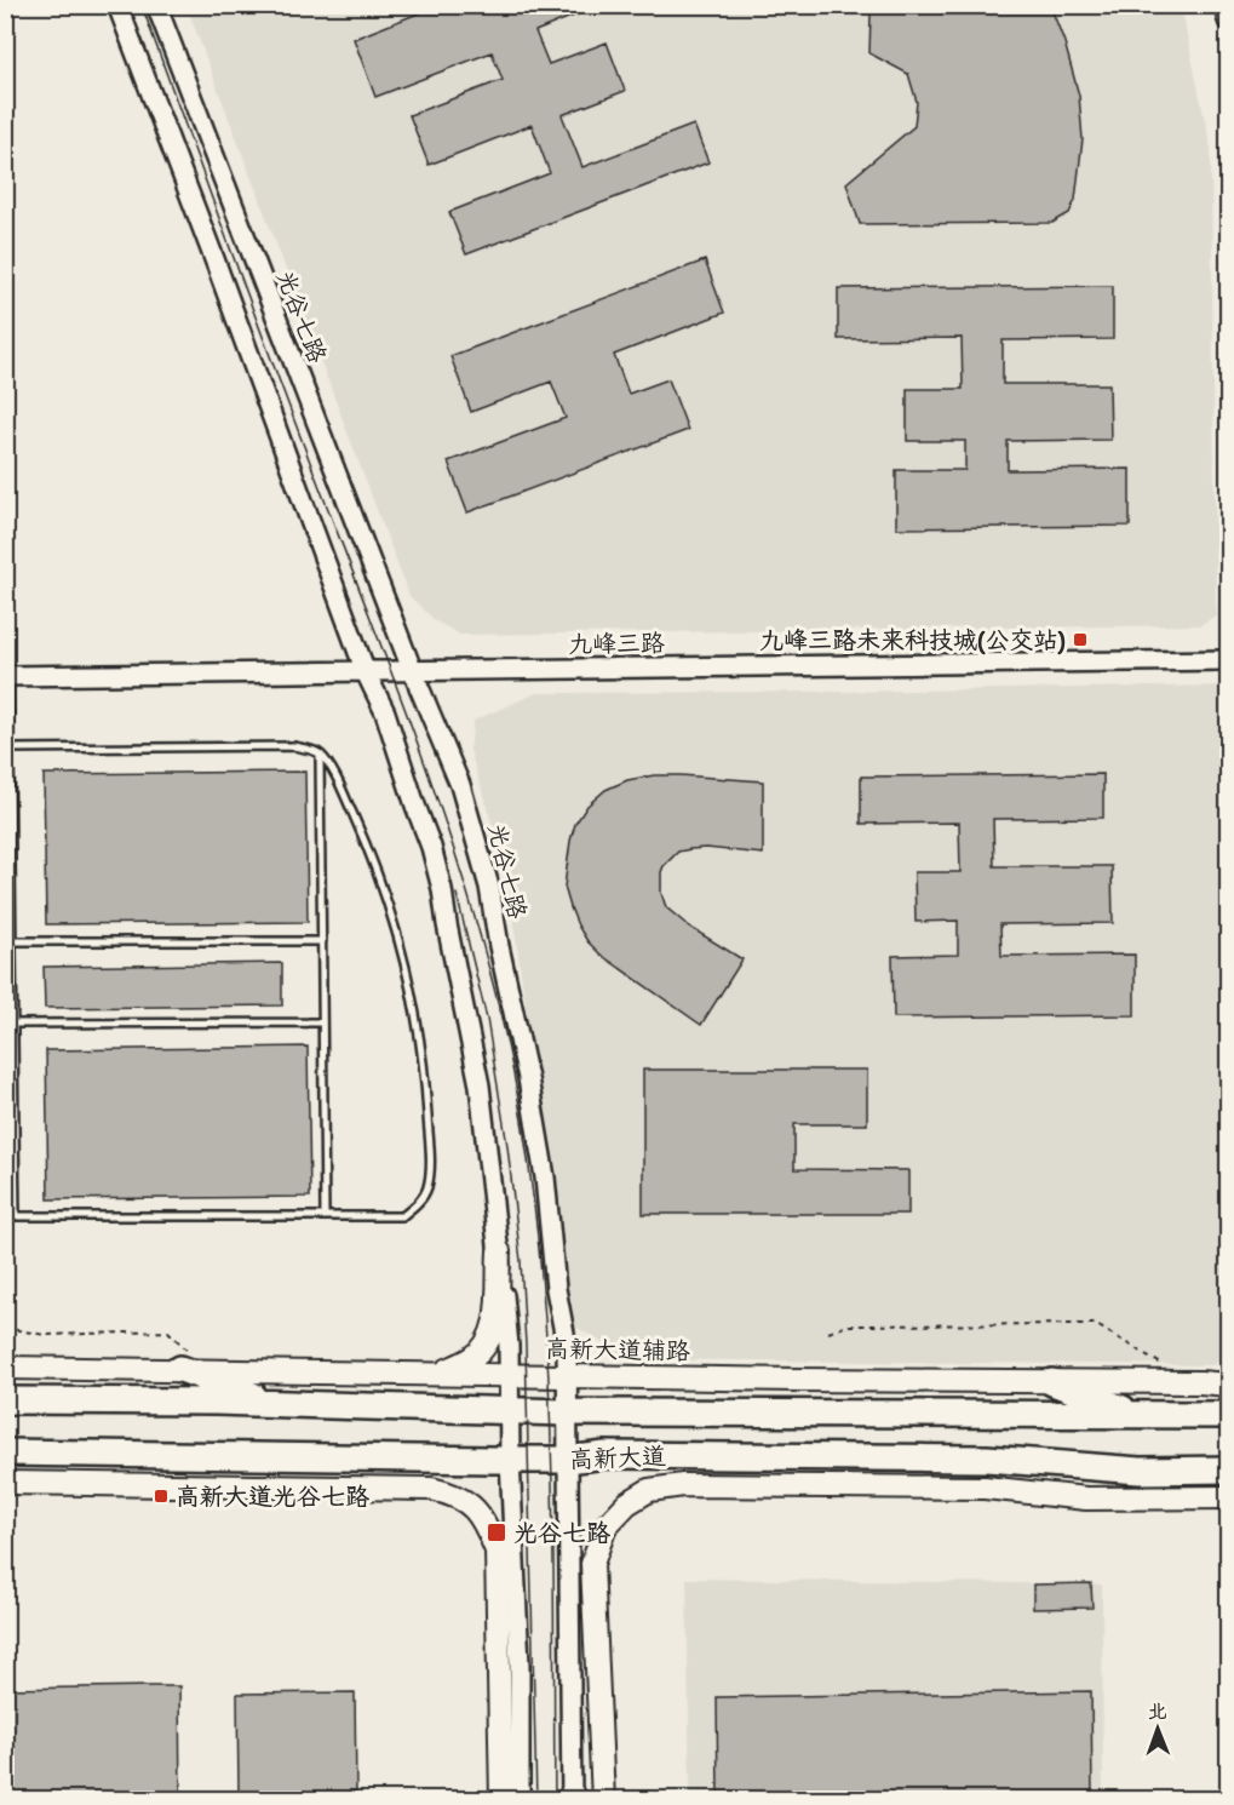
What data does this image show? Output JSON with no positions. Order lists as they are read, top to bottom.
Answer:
{
  "streets": {
    "highway": ["高新大道"],
    "main road": ["高新大道辅路"],
    "street": ["光谷七路", "九峰三路"]
  },
  "crossings": [
    ["光谷七路", "九峰三路"],
    ["光谷七路", "高新大道辅路"],
    ["光谷七路", "高新大道"]
  ],
  "places": {
    "transit": ["九峰三路未来科技城(公交站)", "高新大道光谷七路", "光谷七路"]
  },
  "north": "top"
}
